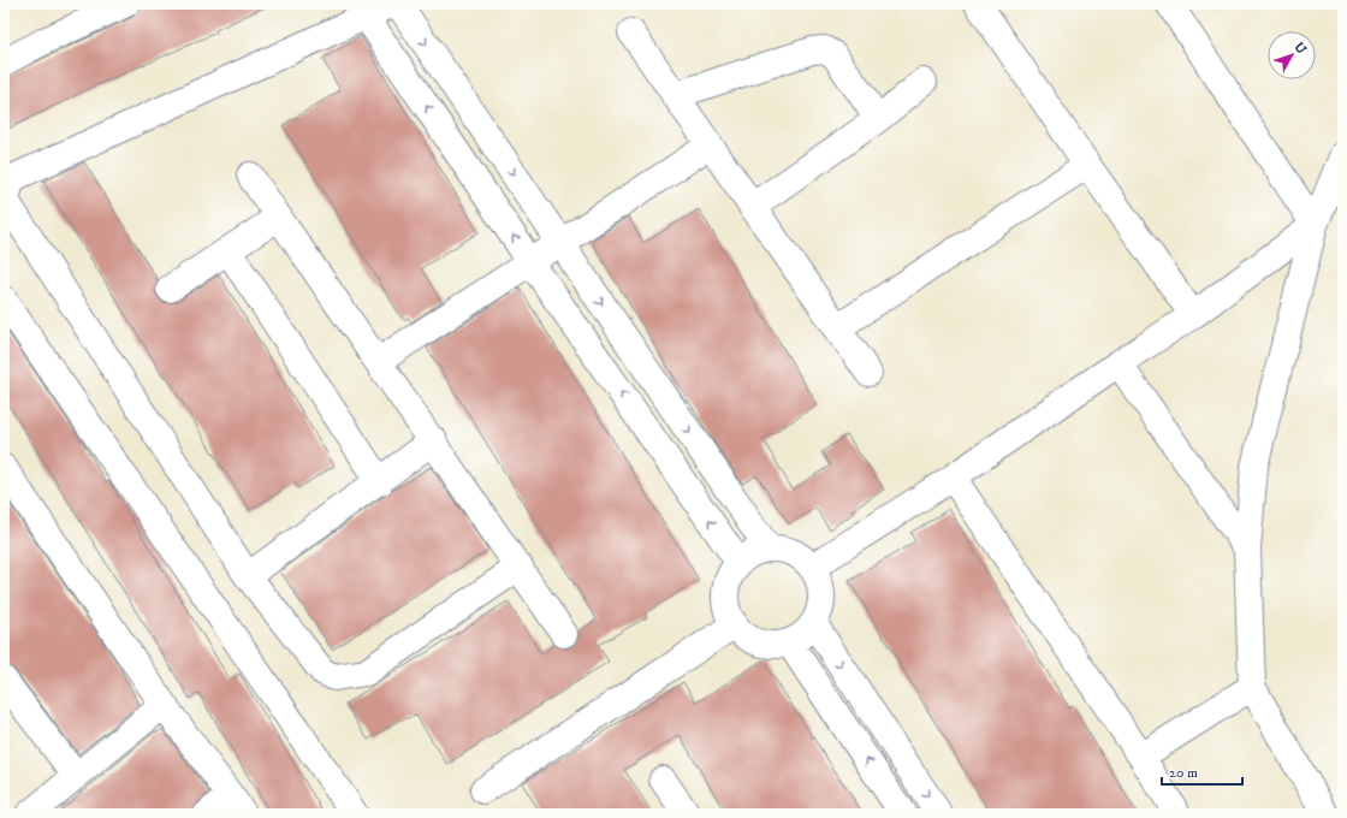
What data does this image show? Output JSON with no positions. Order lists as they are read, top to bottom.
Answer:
{
  "scale_bar": "20 m",
  "north": "top right"
}
